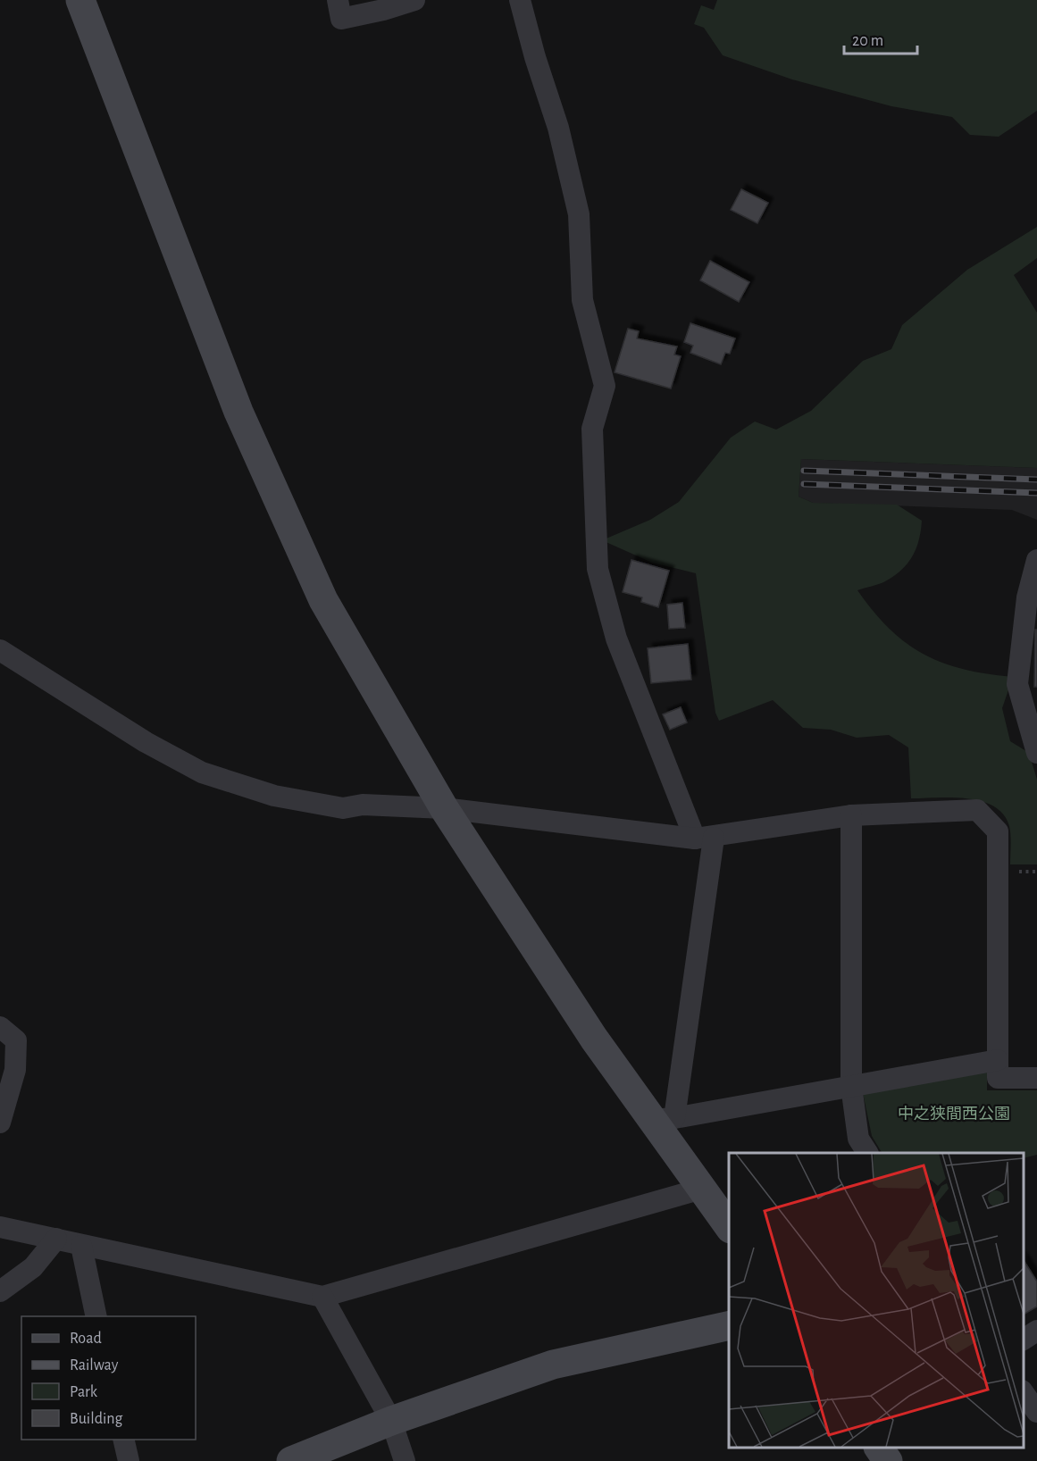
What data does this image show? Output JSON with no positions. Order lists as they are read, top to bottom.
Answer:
{
  "parks": ["中之狭間西公園"],
  "legend": [
    "Road",
    "Railway",
    "Park",
    "Building"
  ],
  "scale_bar": "20 m"
}
